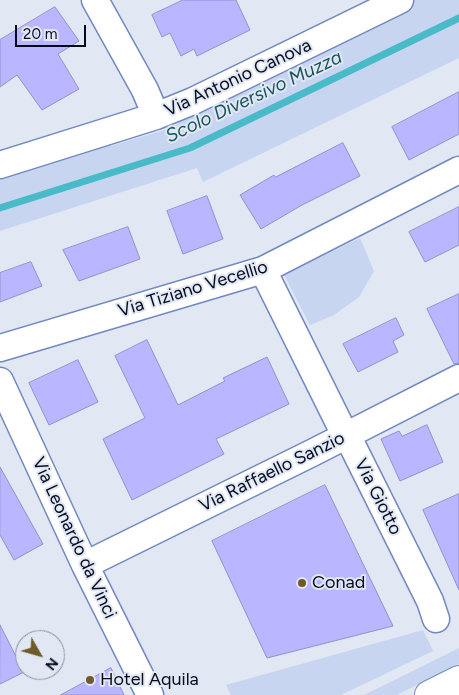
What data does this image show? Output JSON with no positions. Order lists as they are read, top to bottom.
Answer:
{
  "streets": {
    "street": [
      "Via Antonio Canova",
      "Via Tiziano Vecellio",
      "Via Raffaello Sanzio",
      "Via Giotto",
      "Via Leonardo da Vinci"
    ]
  },
  "crossings": [
    ["Via Tiziano Vecellio", "Via Giotto"],
    ["Via Raffaello Sanzio", "Via Giotto"],
    ["Via Raffaello Sanzio", "Via Leonardo da Vinci"]
  ],
  "water": ["Scolo Diversivo Muzza"],
  "places": ["Conad", "Hotel Aquila"],
  "scale_bar": "20 m",
  "north": "bottom right"
}
